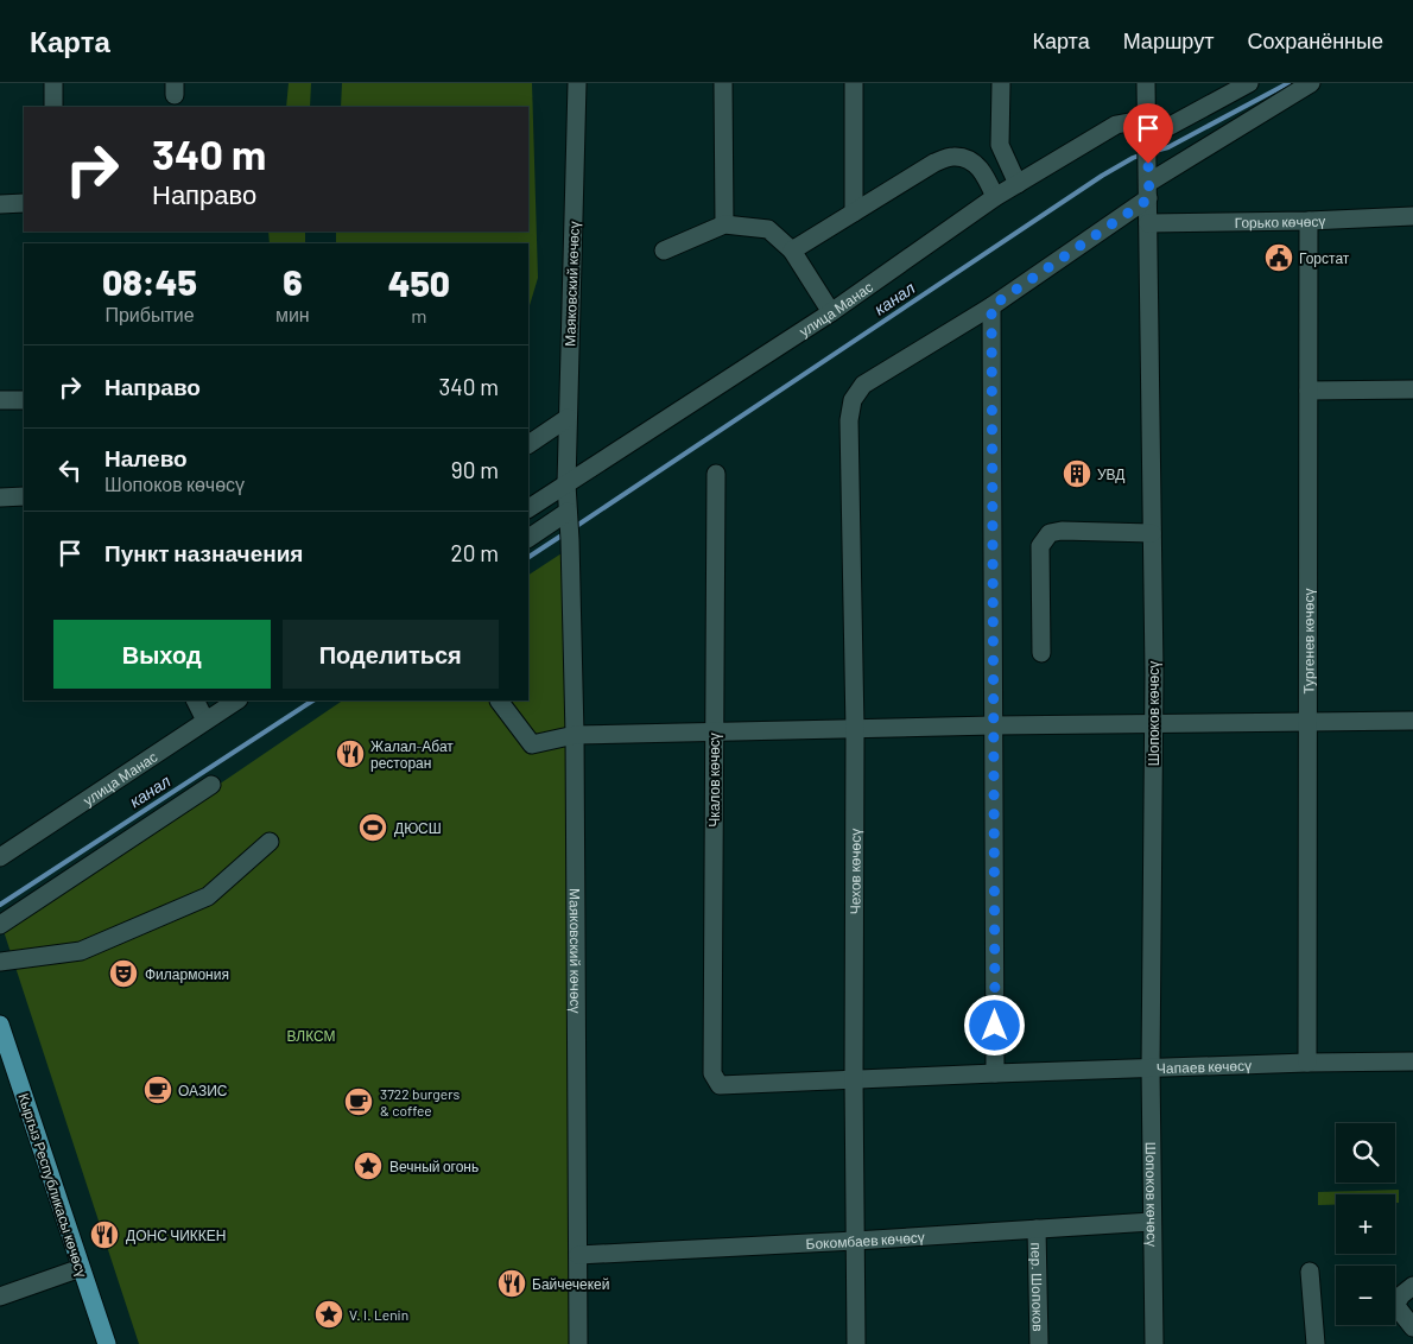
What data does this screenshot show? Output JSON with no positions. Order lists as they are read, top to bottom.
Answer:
{
  "streets": {
    "main road": ["Кыргыз Республикасы көчөсү"],
    "street": [
      "Горько көчөсү",
      "Маяковский көчөсү",
      "улица Манас",
      "Тургенев көчөсү",
      "Шопоков көчөсү",
      "Чкалов көчөсү",
      "Чехов көчөсү",
      "Чапаев көчөсү",
      "Бокомбаев көчөсү",
      "пер. Шопоков"
    ]
  },
  "crossings": [
    ["Горько көчөсү", "Тургенев көчөсү"],
    ["Горько көчөсү", "Шопоков көчөсү"],
    ["Маяковский көчөсү", "улица Манас"],
    ["Маяковский көчөсү", "Бокомбаев көчөсү"],
    ["улица Манас", "Шопоков көчөсү"],
    ["Тургенев көчөсү", "Чапаев көчөсү"],
    ["Шопоков көчөсү", "Чапаев көчөсү"],
    ["Шопоков көчөсү", "Бокомбаев көчөсү"],
    ["Чкалов көчөсү", "Чапаев көчөсү"],
    ["Чехов көчөсү", "Чапаев көчөсү"],
    ["Чехов көчөсү", "Бокомбаев көчөсү"],
    ["Бокомбаев көчөсү", "пер. Шопоков"]
  ],
  "water": ["канал"],
  "parks": ["ВЛКСМ"],
  "places": {
    "public building": ["Горстат"],
    "building": ["УВД"],
    "restaurant": ["Жалал-Абат ресторан", "ДОНС ЧИККЕН", "Байчечекей"],
    "sports": ["ДЮСШ"],
    "theatre": ["Филармония"],
    "cafe": ["ОАЗИС", "3722 burgers & coffee"],
    "place": ["Вечный огонь", "V. I. Lenin"]
  },
  "page": {
    "header": "Карта",
    "nav": ["Карта", "Маршрут", "Сохранённые"],
    "turn": ["340 m", "Направо"],
    "eta": [
      "08:45",
      "Прибытие",
      "6",
      "мин",
      "450",
      "m"
    ],
    "list": [
      {
        "name": "Направо",
        "value": "340 m"
      },
      {
        "name": "Налево",
        "note": "Шопоков көчөсү",
        "value": "90 m"
      },
      {
        "name": "Пункт назначения",
        "value": "20 m"
      }
    ],
    "buttons": ["Выход", "Поделиться"],
    "map_buttons": ["+", "−"]
  }
}
